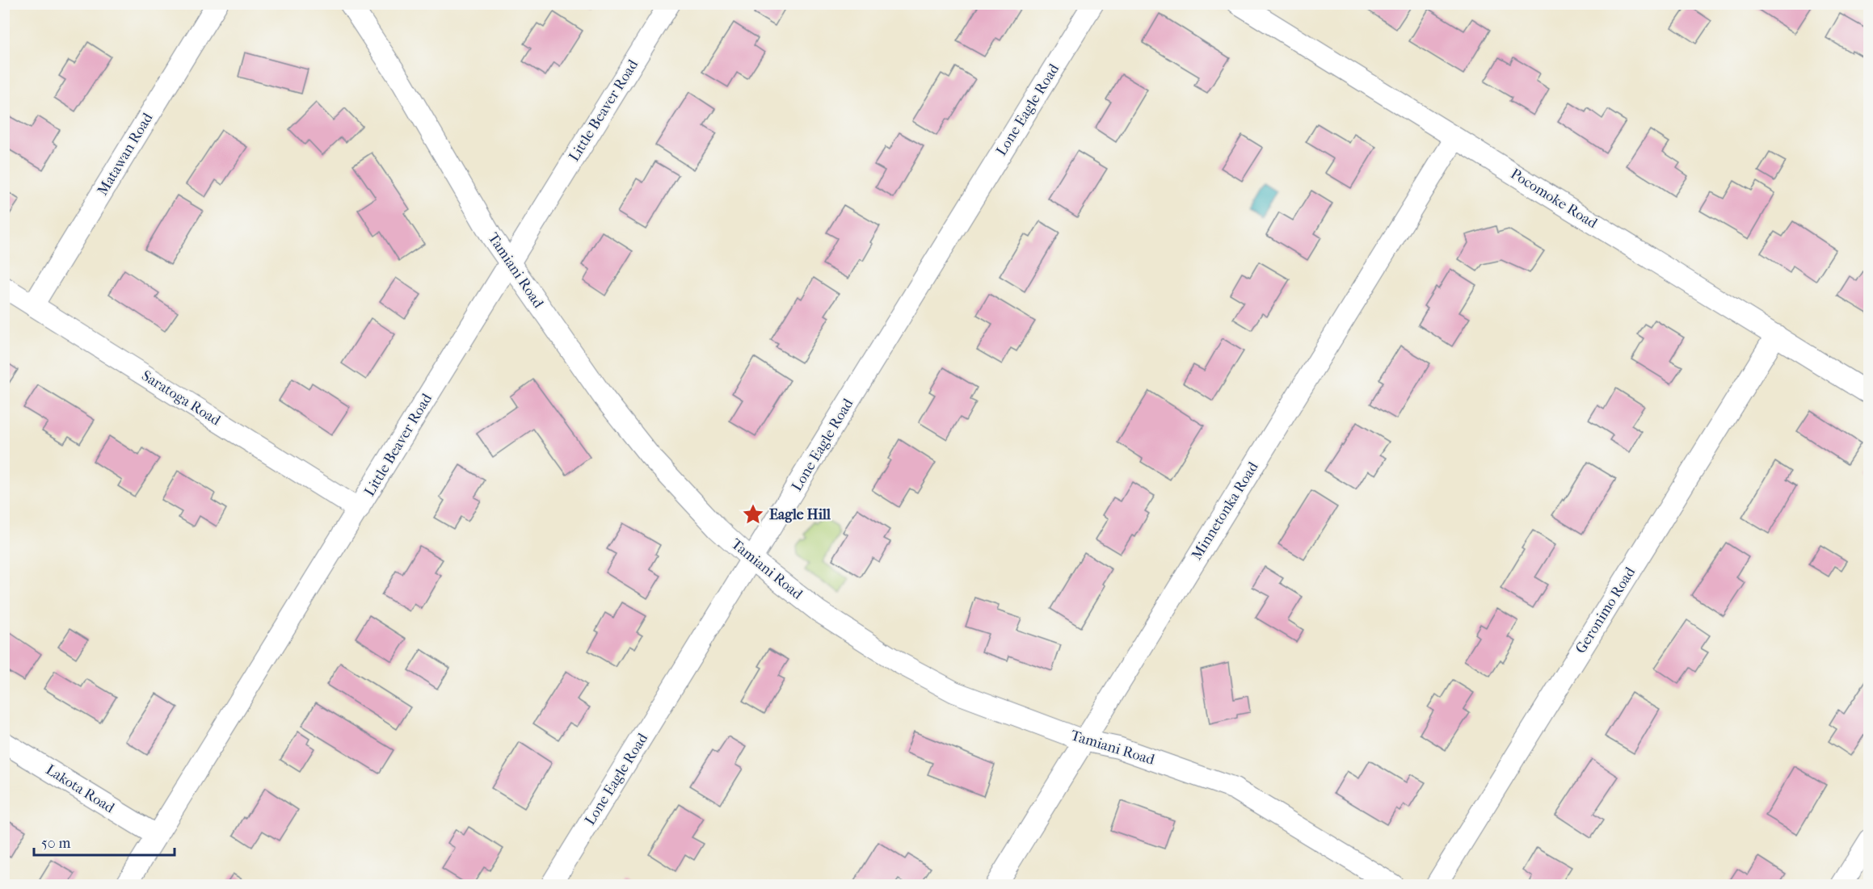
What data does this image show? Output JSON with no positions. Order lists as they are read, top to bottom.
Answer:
{
  "streets": {
    "street": [
      "Lone Eagle Road",
      "Little Beaver Road",
      "Matawan Road",
      "Pocomoke Road",
      "Tamiani Road",
      "Saratoga Road",
      "Minnetonka Road",
      "Geronimo Road",
      "Lakota Road"
    ]
  },
  "crossings": [
    ["Lone Eagle Road", "Tamiani Road"],
    ["Little Beaver Road", "Tamiani Road"],
    ["Little Beaver Road", "Saratoga Road"],
    ["Little Beaver Road", "Lakota Road"],
    ["Matawan Road", "Saratoga Road"],
    ["Pocomoke Road", "Minnetonka Road"],
    ["Pocomoke Road", "Geronimo Road"],
    ["Tamiani Road", "Minnetonka Road"]
  ],
  "places": {
    "place": ["Eagle Hill"]
  },
  "scale_bar": "50 m"
}
